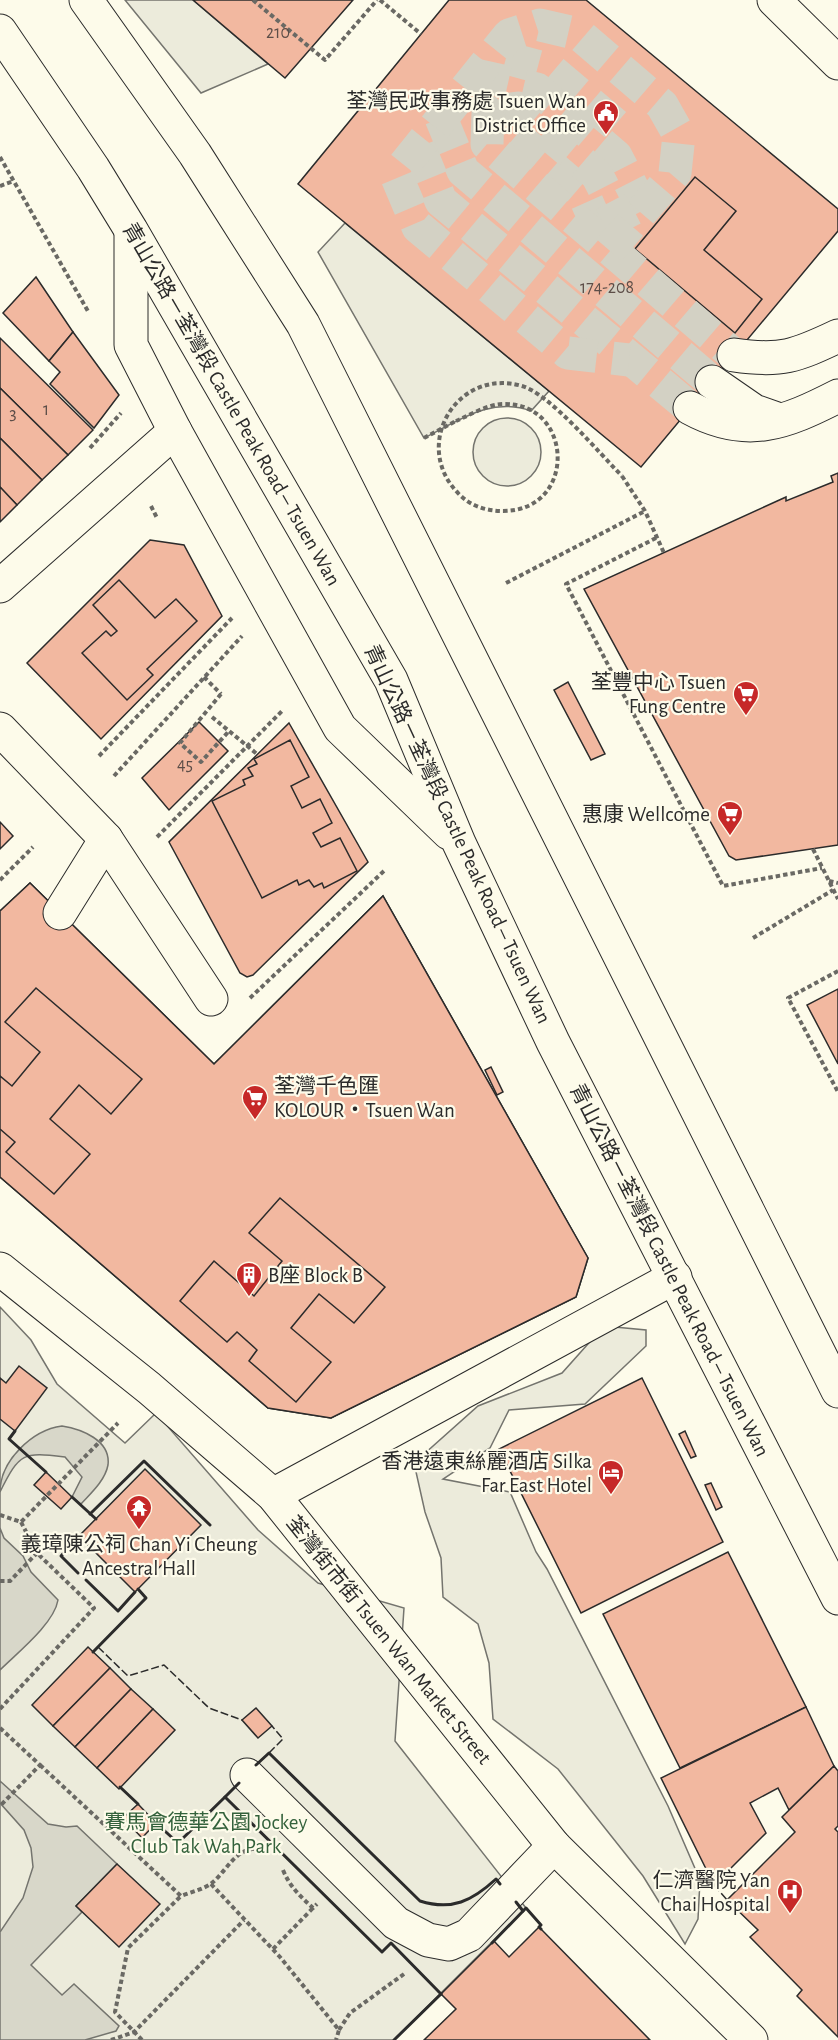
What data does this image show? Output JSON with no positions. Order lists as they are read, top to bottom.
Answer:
{
  "streets": {
    "main road": ["青山公路－荃灣段 Castle Peak Road – Tsuen Wan", "荃灣街市街 Tsuen Wan Market Street"]
  },
  "parks": ["賽馬會德華公園 Jockey Club Tak Wah Park"],
  "places": {
    "public building": ["荃灣民政事務處 Tsuen Wan District Office"],
    "supermarket": ["荃豐中心 Tsuen Fung Centre", "惠康 Wellcome", "荃灣千色匯 KOLOUR‧Tsuen Wan"],
    "building": ["B座 Block B"],
    "hotel": ["香港遠東絲麗酒店 Silka Far East Hotel"],
    "temple": ["義璋陳公祠 Chan Yi Cheung Ancestral Hall"],
    "hospital": ["仁濟醫院 Yan Chai Hospital"]
  },
  "house_numbers": [
    "210",
    "174-208",
    "1",
    "3",
    "45"
  ]
}
